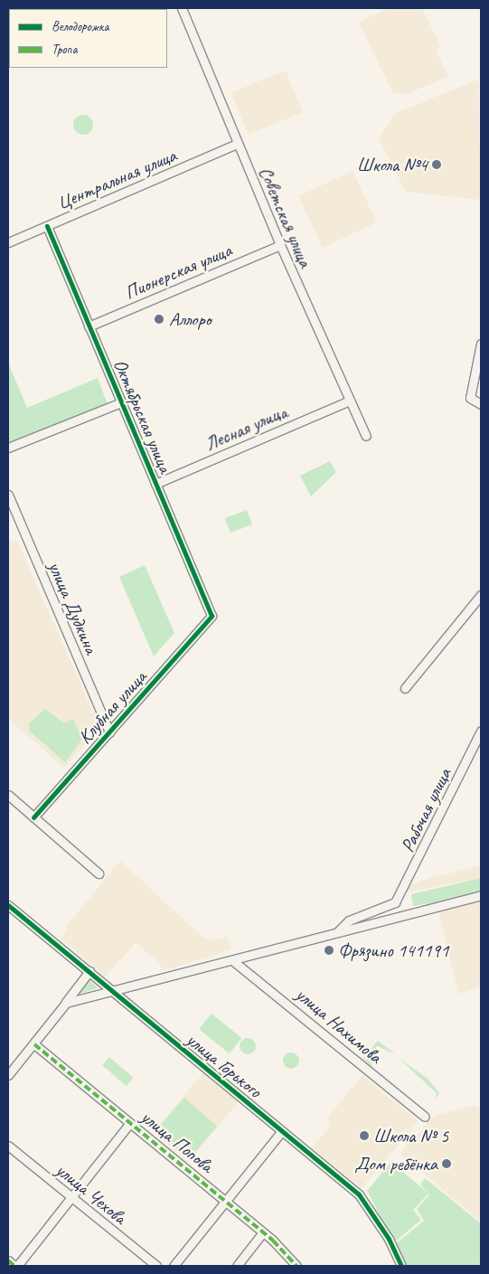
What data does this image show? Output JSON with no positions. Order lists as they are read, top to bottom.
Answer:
{
  "streets": {
    "street": [
      "Центральная улица",
      "Советская улица",
      "Пионерская улица",
      "Октябрьская улица",
      "Лесная улица",
      "улица Дудкина",
      "Клубная улица",
      "Рабочая улица",
      "улица Нахимова",
      "улица Горького",
      "улица Попова",
      "улица Чехова"
    ]
  },
  "crossings": [
    ["Центральная улица", "Советская улица"],
    ["Центральная улица", "Октябрьская улица"],
    ["Советская улица", "Пионерская улица"],
    ["Советская улица", "Лесная улица"],
    ["Пионерская улица", "Октябрьская улица"],
    ["Октябрьская улица", "Лесная улица"],
    ["Октябрьская улица", "Клубная улица"],
    ["улица Дудкина", "Клубная улица"]
  ],
  "places": [
    "Школа №4",
    "Аллоро",
    "Фрязино 141191",
    "Школа № 5",
    "Дом ребёнка"
  ],
  "legend": ["Велодорожка", "Тропа"]
}
